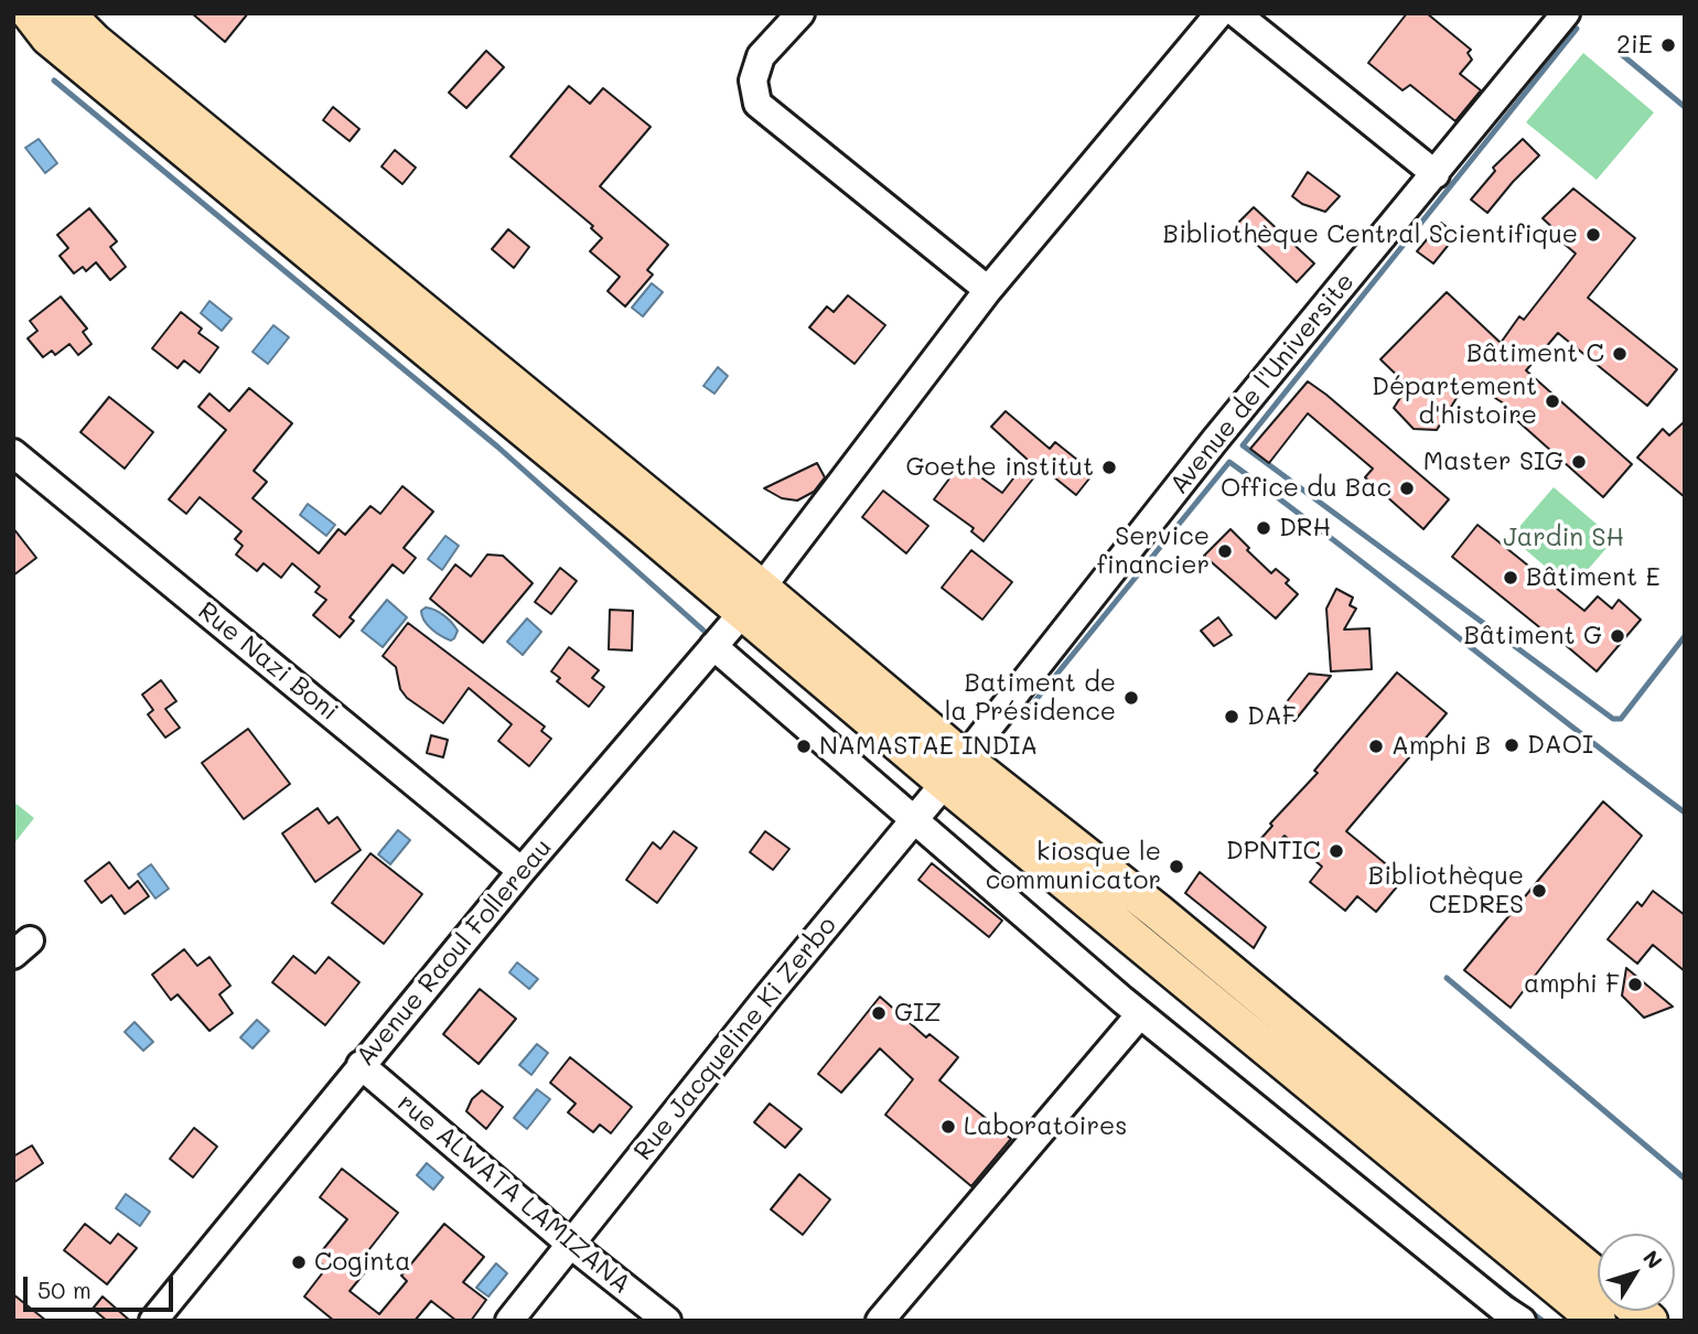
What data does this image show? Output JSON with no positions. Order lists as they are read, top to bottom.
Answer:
{
  "streets": {
    "street": [
      "Avenue de l'Universite",
      "Rue Nazi Boni",
      "Avenue Raoul Follereau",
      "Rue Jacqueline Ki Zerbo",
      "rue ALWATA LAMIZANA"
    ]
  },
  "crossings": [
    ["Avenue de l'Universite", "Rue Jacqueline Ki Zerbo"],
    ["Rue Nazi Boni", "Avenue Raoul Follereau"],
    ["Avenue Raoul Follereau", "rue ALWATA LAMIZANA"],
    ["Rue Jacqueline Ki Zerbo", "rue ALWATA LAMIZANA"]
  ],
  "parks": ["Jardin SH"],
  "places": [
    "2iE",
    "Bibliothèque Central Scientifique",
    "Bâtiment C",
    "Département d'histoire",
    "Master SIG",
    "Goethe institut",
    "Office du Bac",
    "DRH",
    "Service financier",
    "Bâtiment E",
    "Bâtiment G",
    "Batiment de la Présidence",
    "DAF",
    "DAOI",
    "NAMASTAE INDIA",
    "Amphi B",
    "DPNTIC",
    "kiosque le communicator",
    "Bibliothèque CEDRES",
    "amphi F",
    "GIZ",
    "Laboratoires",
    "Coginta"
  ],
  "scale_bar": "50 m",
  "north": "top right"
}
